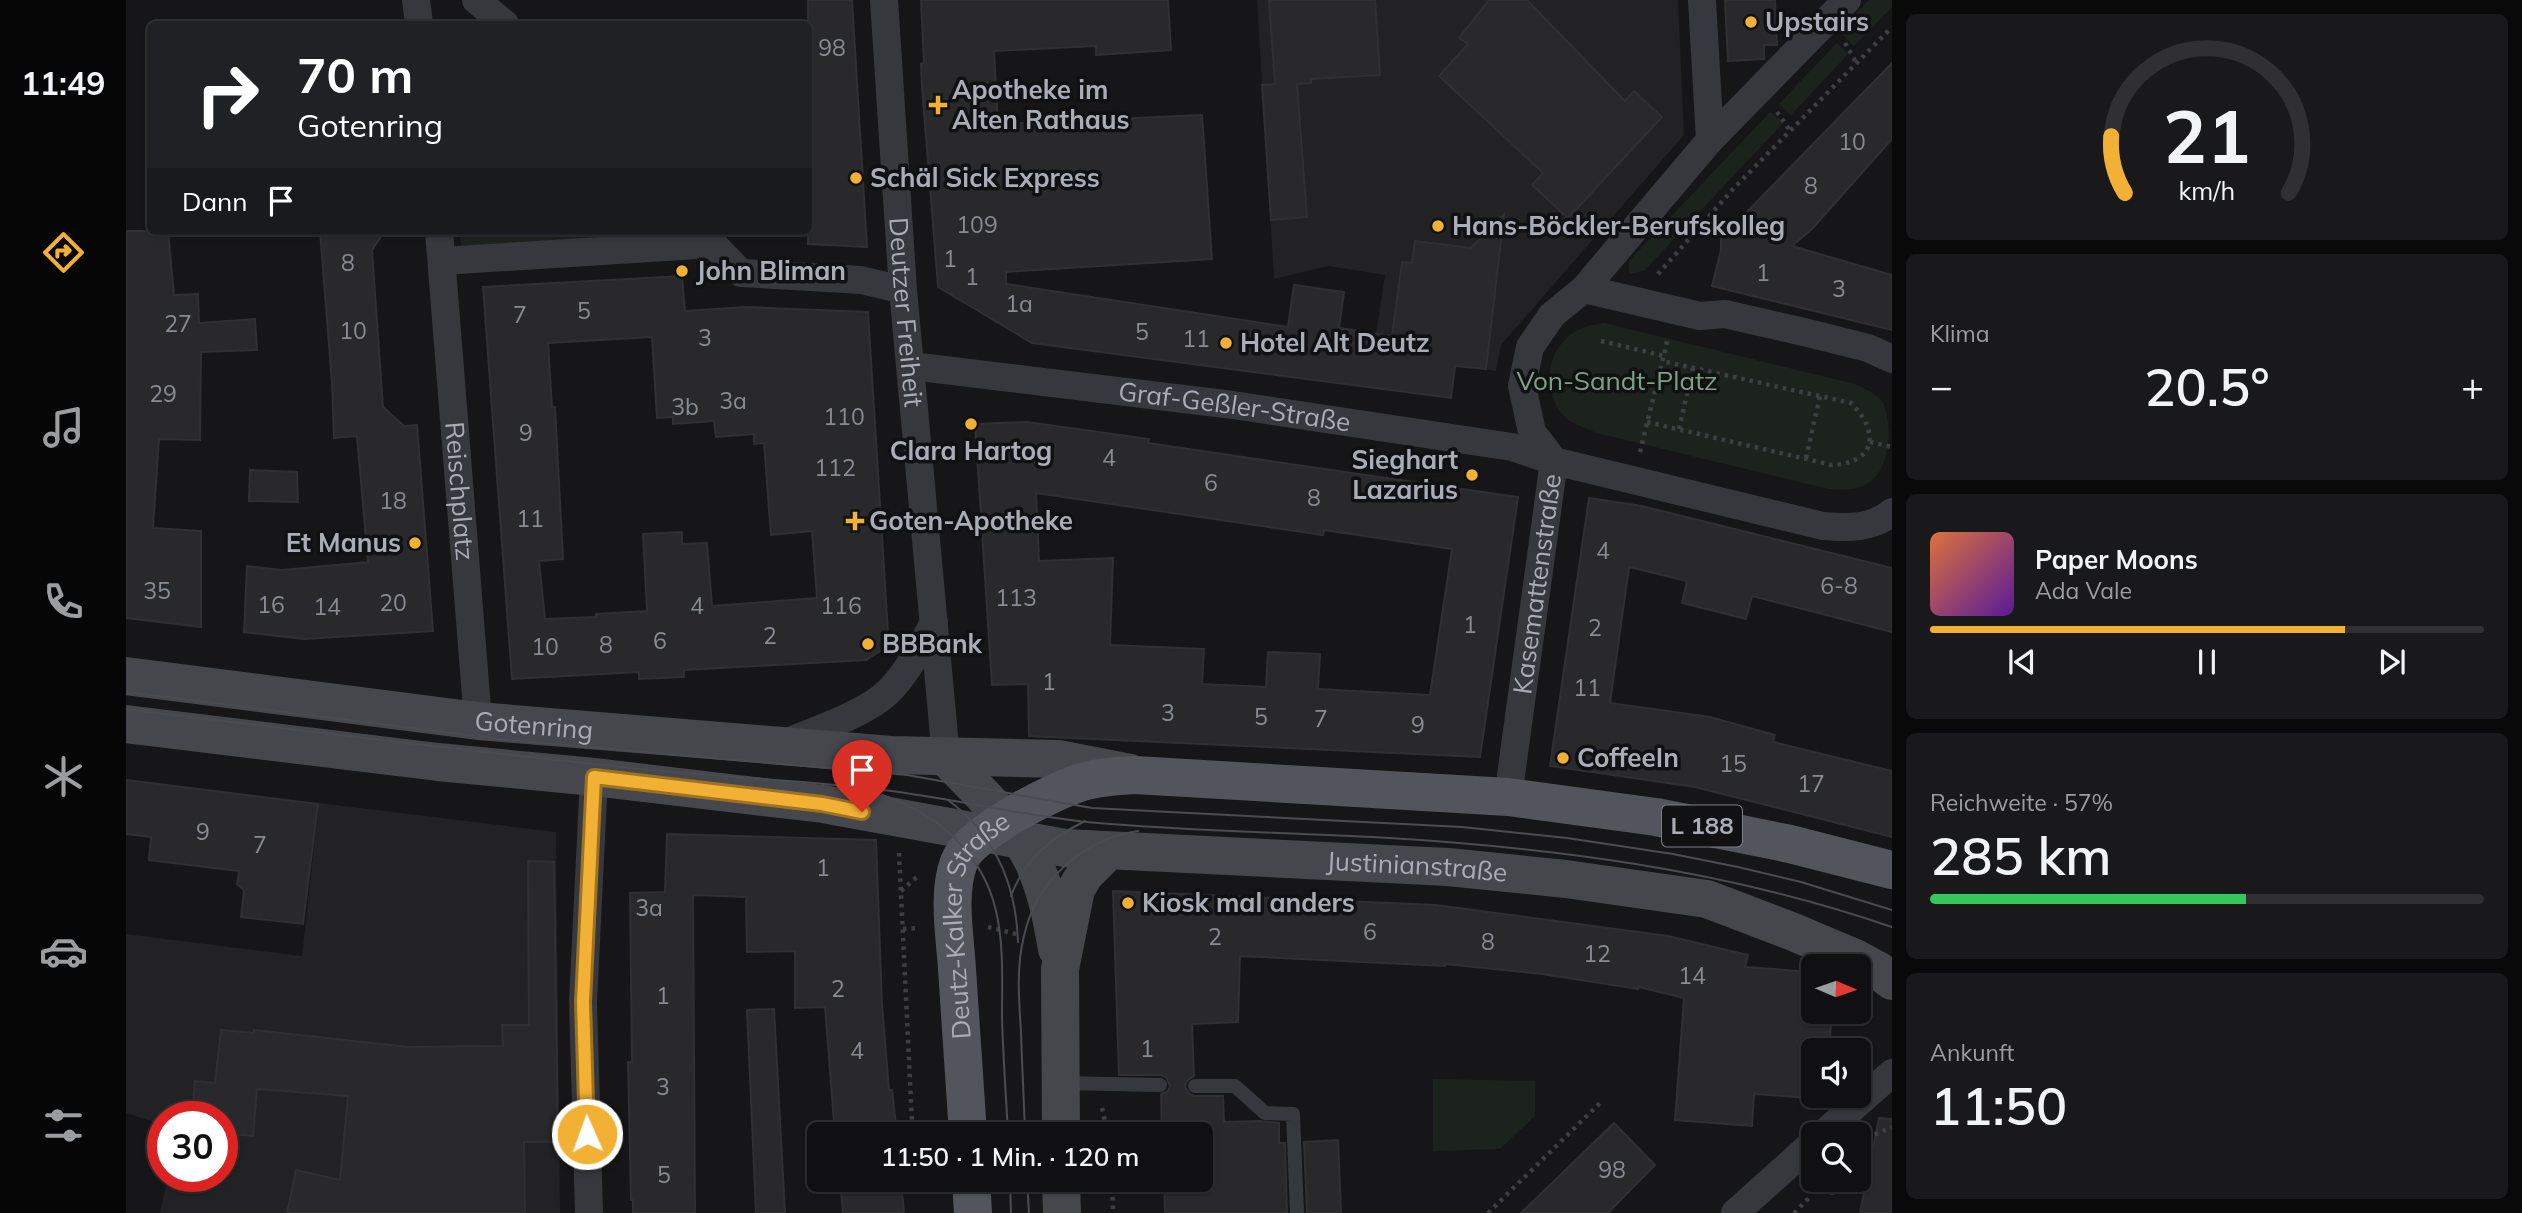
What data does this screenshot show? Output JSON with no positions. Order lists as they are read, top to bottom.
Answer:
{
  "streets": {
    "main road": [
      "Gotenring",
      "L 188",
      "Justinianstraße",
      "Deutz-Kalker Straße"
    ],
    "street": [
      "Deutzer Freiheit",
      "Graf-Geßler-Straße",
      "Reischplatz",
      "Kasemattenstraße"
    ]
  },
  "crossings": [
    ["Deutzer Freiheit", "Graf-Geßler-Straße"],
    ["Deutzer Freiheit", "Gotenring"],
    ["Deutzer Freiheit", "L 188"],
    ["Graf-Geßler-Straße", "Kasemattenstraße"],
    ["Reischplatz", "Gotenring"],
    ["Kasemattenstraße", "L 188"],
    ["Gotenring", "L 188"],
    ["Gotenring", "Justinianstraße"],
    ["L 188", "Deutz-Kalker Straße"],
    ["Justinianstraße", "Deutz-Kalker Straße"]
  ],
  "parks": ["Von-Sandt-Platz"],
  "places": {
    "other": [
      "Upstairs",
      "Schäl Sick Express",
      "Hans-Böckler-Berufskolleg",
      "John Bliman",
      "Hotel Alt Deutz",
      "Clara Hartog",
      "Sieghart Lazarius",
      "Et Manus",
      "BBBank",
      "CoffeeIn",
      "Kiosk mal anders"
    ],
    "health": ["Apotheke im Alten Rathaus", "Goten-Apotheke"]
  },
  "house_numbers": [
    "98",
    "10",
    "8",
    "109",
    "1",
    "8",
    "1",
    "1",
    "3",
    "1a",
    "5",
    "7",
    "27",
    "10",
    "5",
    "3",
    "11",
    "29",
    "3a",
    "3b",
    "110",
    "9",
    "4",
    "112",
    "6",
    "8",
    "18",
    "11",
    "4",
    "6-8",
    "35",
    "113",
    "20",
    "16",
    "4",
    "116",
    "14",
    "1",
    "2",
    "2",
    "6",
    "8",
    "10",
    "1",
    "11",
    "3",
    "5",
    "7",
    "9",
    "15",
    "17",
    "9",
    "7",
    "1",
    "3a",
    "6",
    "2",
    "8",
    "12",
    "14",
    "2",
    "1",
    "1",
    "4",
    "3",
    "98",
    "5"
  ],
  "north": "right",
  "page": {
    "tabs": "11:49",
    "turn": ["70 m", "Gotenring"],
    "then": "Dann",
    "tile": [
      "Klima",
      ["Reichweite · 57%", "285 km"],
      ["Ankunft", "11:50"]
    ],
    "heat": ["−", "20.5°", "+"],
    "song": ["Paper Moons", "Ada Vale"],
    "limit": "30",
    "trip": "11:50 · 1 Min. · 120 m",
    "gauge": ["21", "km/h"]
  }
}
